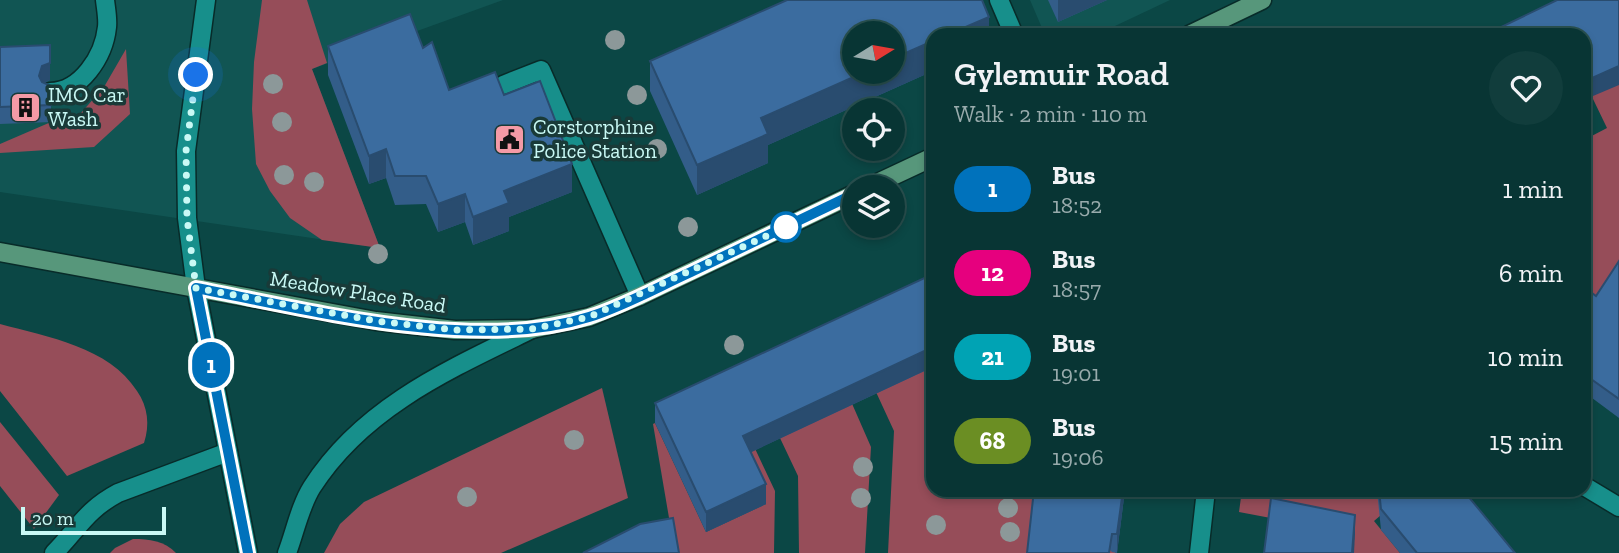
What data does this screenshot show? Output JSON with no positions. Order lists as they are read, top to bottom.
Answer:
{
  "streets": {
    "main road": ["Meadow Place Road"]
  },
  "places": {
    "building": ["IMO Car Wash"],
    "public building": ["Corstorphine Police Station"]
  },
  "lines": ["bus line 1"],
  "scale_bar": "20 m",
  "north": "right",
  "page": {
    "on_map": "1",
    "heading": ["Gylemuir Road", "Walk · 2 min · 110 m"],
    "list": [
      {
        "mark": "1",
        "name": "Bus",
        "note": "18:52",
        "value": "1 min"
      },
      {
        "mark": "12",
        "name": "Bus",
        "note": "18:57",
        "value": "6 min"
      },
      {
        "mark": "21",
        "name": "Bus",
        "note": "19:01",
        "value": "10 min"
      },
      {
        "mark": "68",
        "name": "Bus",
        "note": "19:06",
        "value": "15 min"
      }
    ],
    "scale": "20 m"
  }
}
